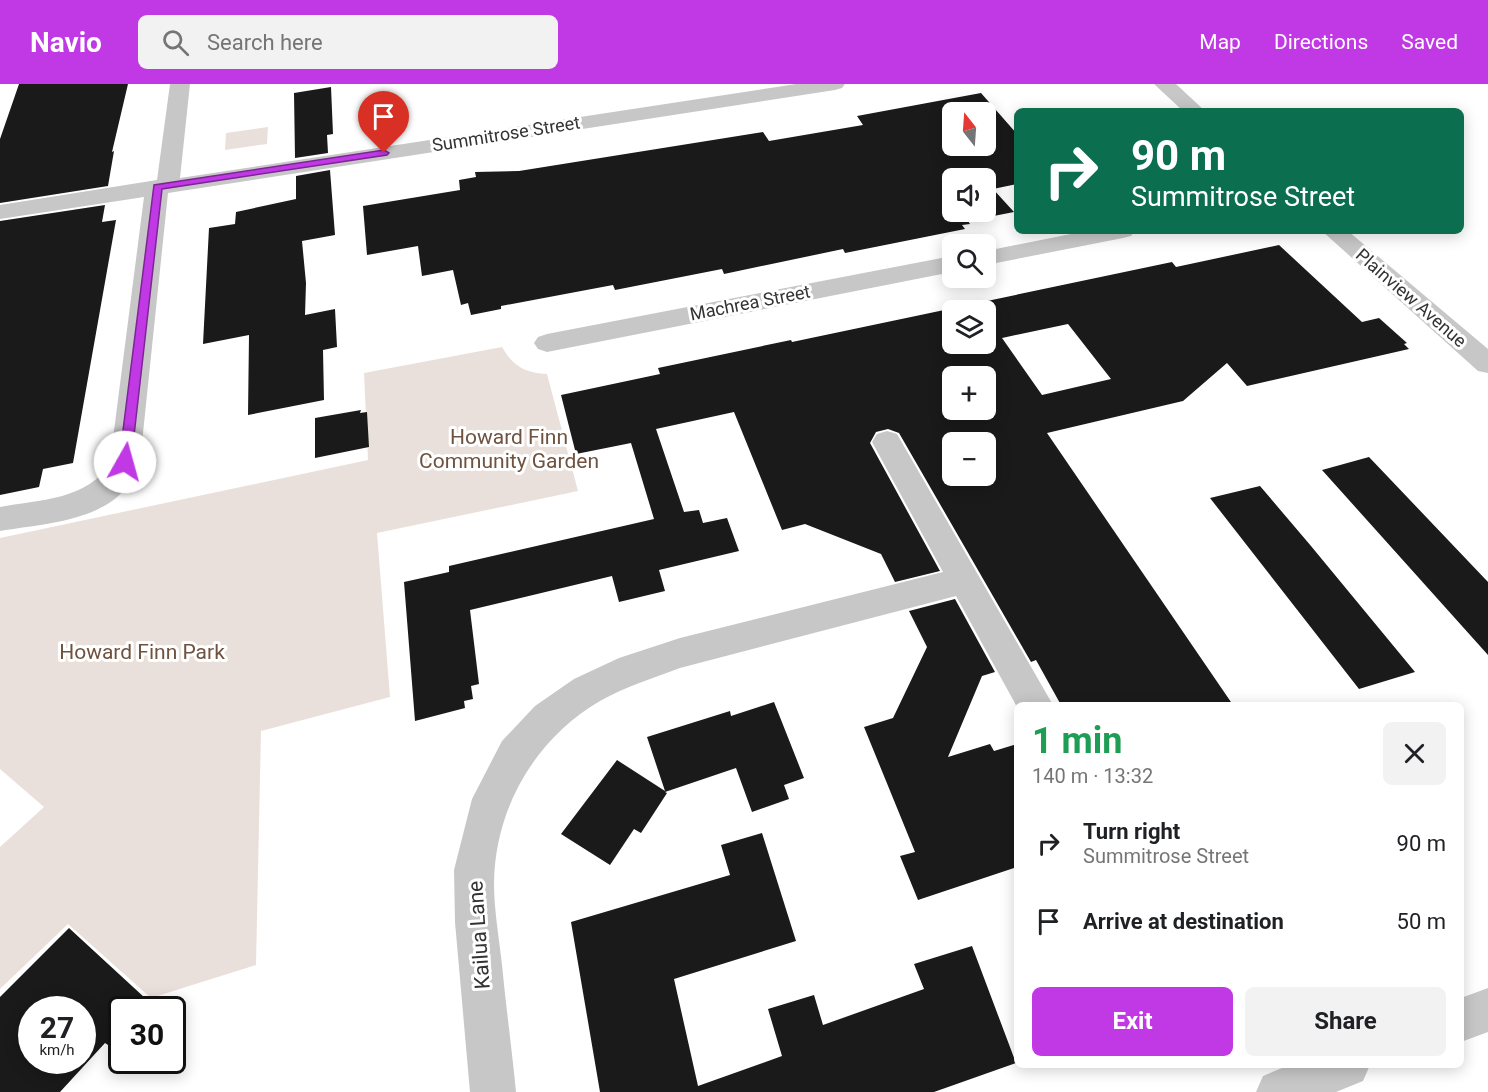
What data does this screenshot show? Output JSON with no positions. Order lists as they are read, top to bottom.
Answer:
{
  "streets": {
    "street": [
      "Summitrose Street",
      "Plainview Avenue",
      "Machrea Street",
      "Kailua Lane"
    ]
  },
  "parks": ["Howard Finn Community Garden", "Howard Finn Park"],
  "north": "top",
  "page": {
    "header": "Navio",
    "search": "Search here",
    "nav": ["Map", "Directions", "Saved"],
    "map_buttons": ["+", "−"],
    "turn": ["90 m", "Summitrose Street"],
    "heading": ["1 min", "140 m · 13:32"],
    "list": [
      {
        "name": "Turn right",
        "note": "Summitrose Street",
        "value": "90 m"
      },
      {
        "name": "Arrive at destination",
        "value": "50 m"
      }
    ],
    "buttons": ["Exit", "Share"],
    "speed": "27 km/h",
    "limit": "30"
  }
}
